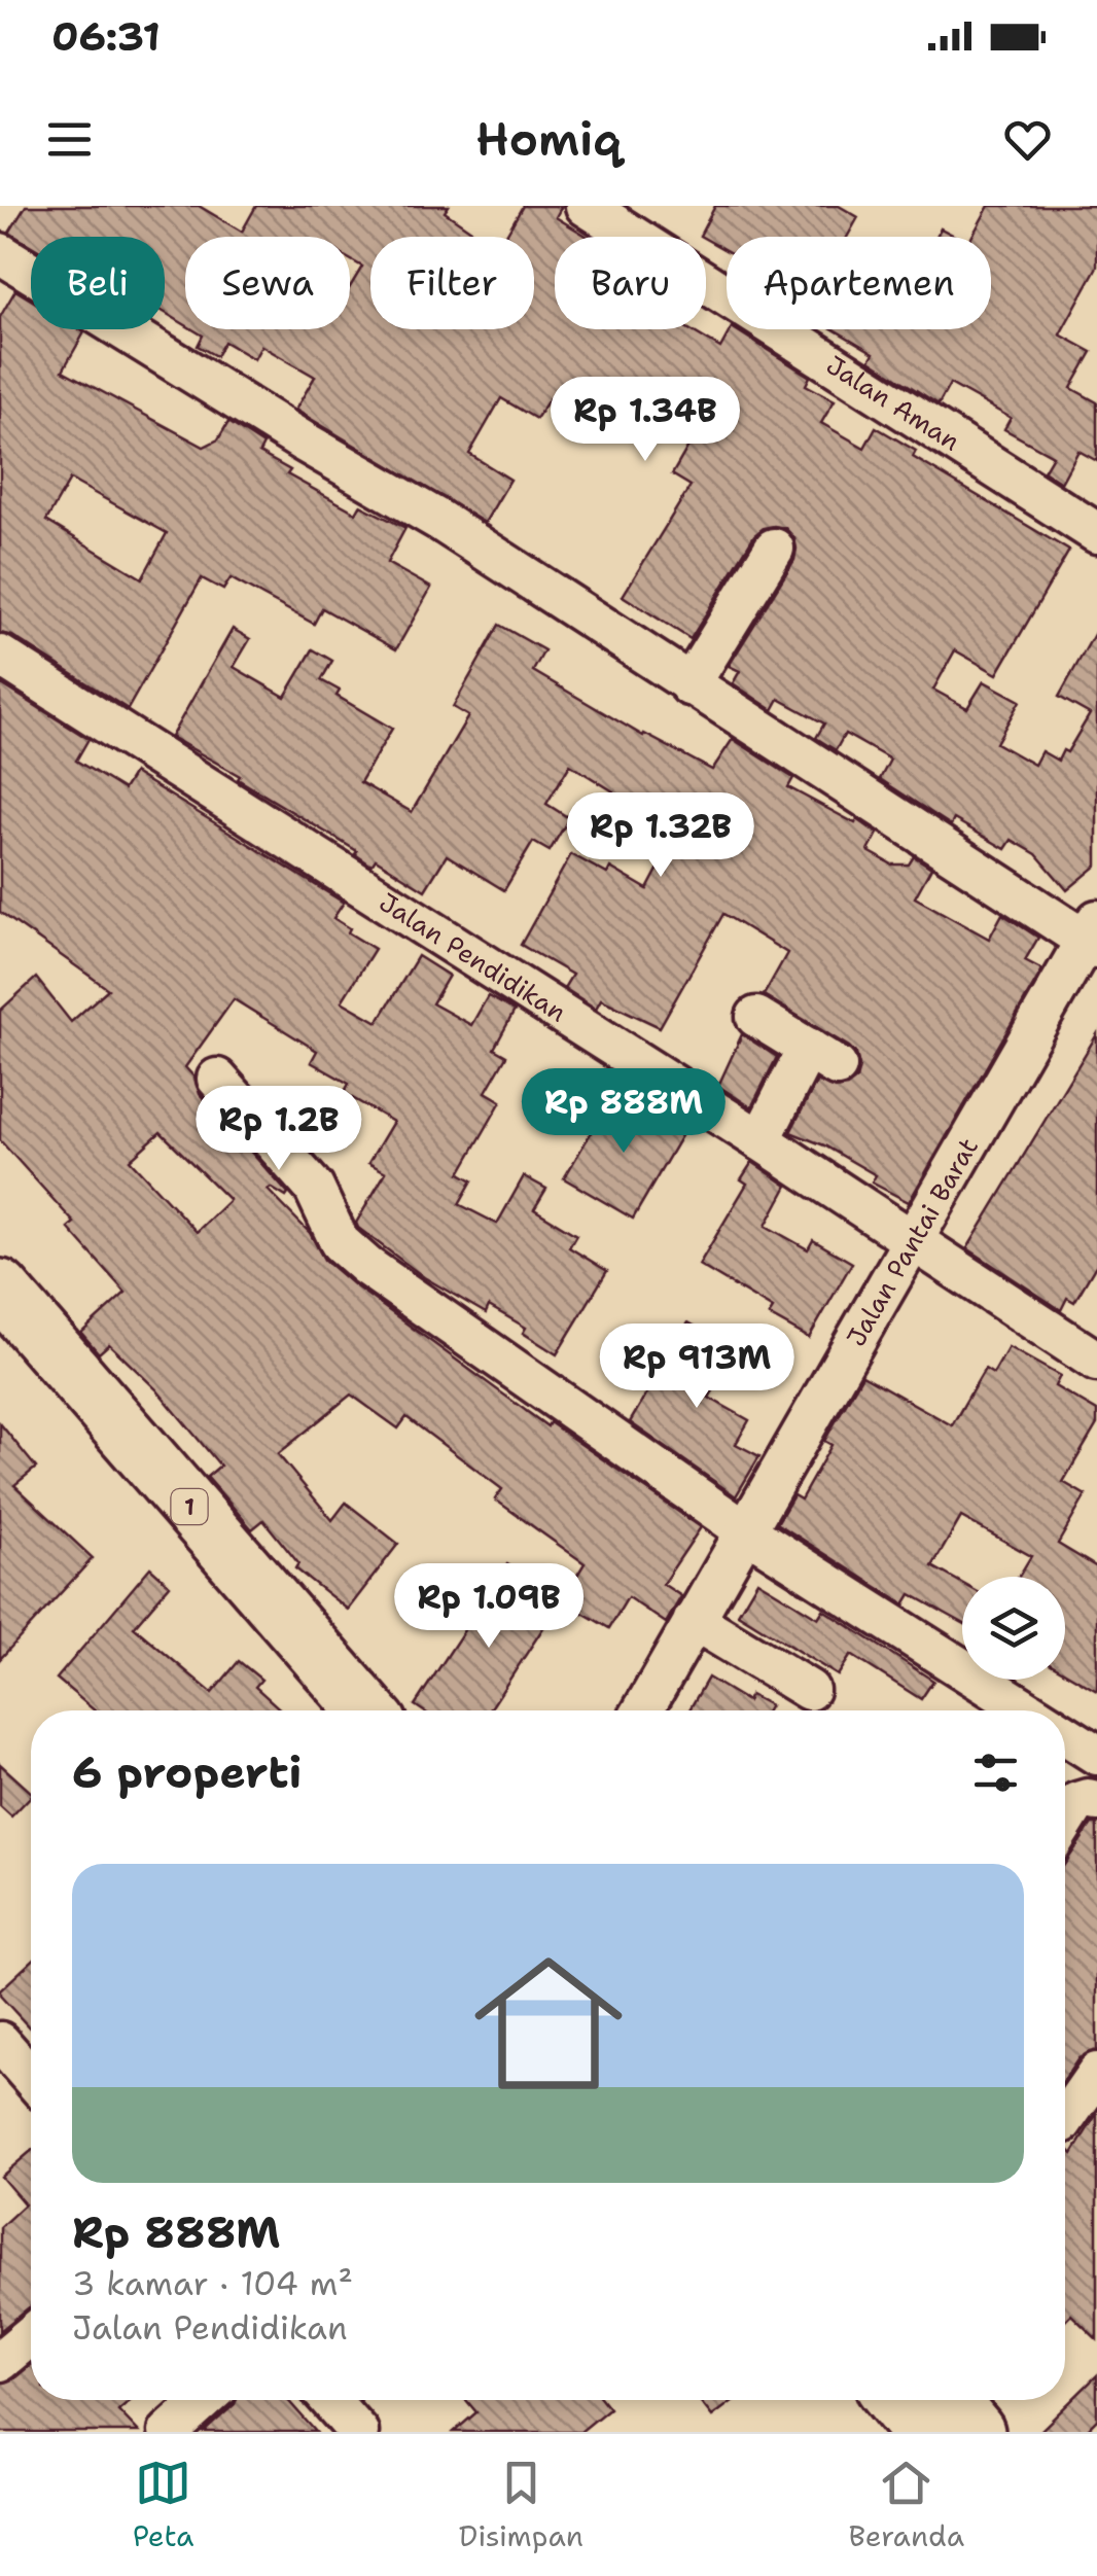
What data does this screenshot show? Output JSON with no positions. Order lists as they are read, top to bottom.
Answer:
{
  "streets": {
    "highway": ["1"],
    "street": ["Jalan Aman", "Jalan Pendidikan", "Jalan Pantai Barat"]
  },
  "crossings": [
    ["Jalan Pendidikan", "Jalan Pantai Barat"]
  ],
  "page": {
    "status": "06:31",
    "header": "Homiq",
    "chip": [
      "Beli",
      "Sewa",
      "Filter",
      "Baru",
      "Apartemen"
    ],
    "price": [
      "Rp 1.34B",
      "Rp 1.32B",
      "Rp 888M",
      "Rp 1.2B",
      "Rp 913M",
      "Rp 1.09B"
    ],
    "heading": "6 properti",
    "list": [
      {
        "name": "Rp 888M",
        "note": "3 kamar · 104 m² · Jalan Pendidikan"
      }
    ],
    "tabs": ["Peta", "Disimpan", "Beranda"]
  }
}
